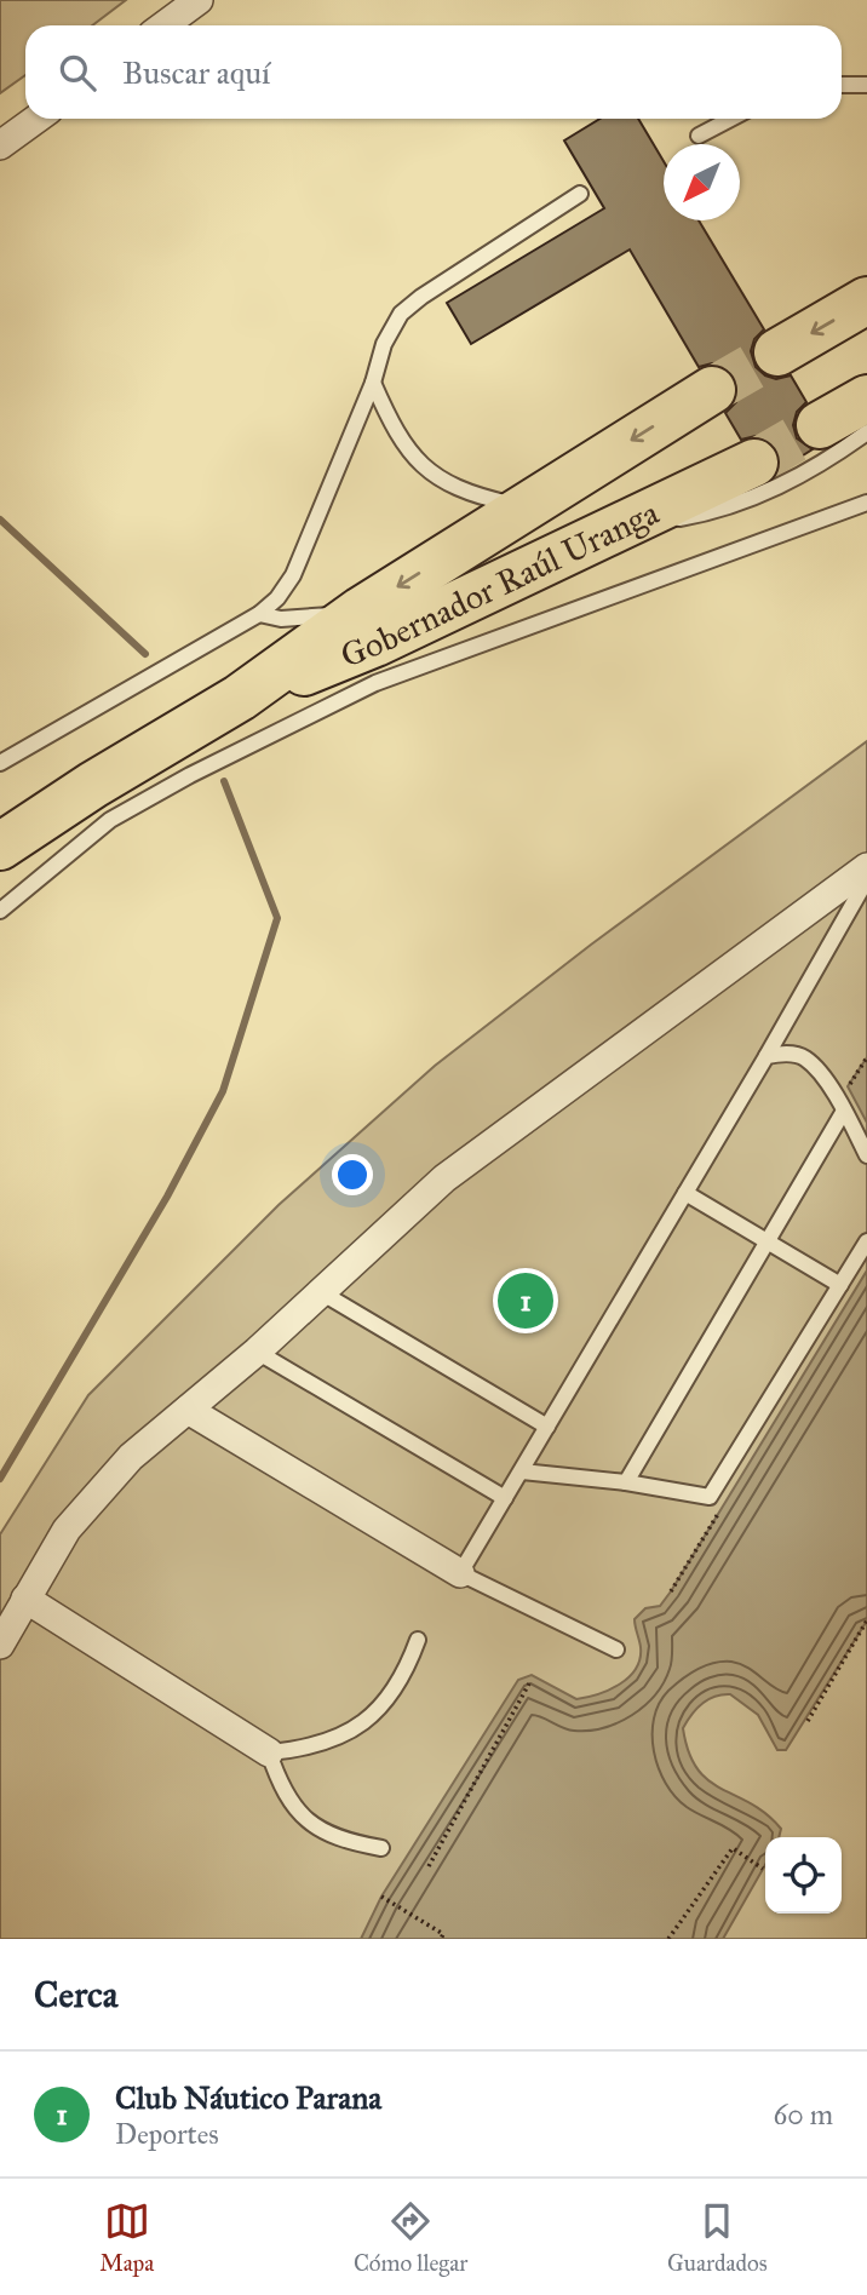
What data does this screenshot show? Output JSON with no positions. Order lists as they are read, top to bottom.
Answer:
{
  "streets": {
    "highway": ["Gobernador Raúl Uranga"]
  },
  "north": "bottom left",
  "page": {
    "search": "Buscar aquí",
    "pins": "1",
    "heading": "Cerca",
    "list": [
      {
        "mark": "1",
        "name": "Club Náutico Parana",
        "note": "Deportes",
        "value": "60 m"
      }
    ],
    "nav": ["Mapa", "Cómo llegar", "Guardados"]
  }
}
